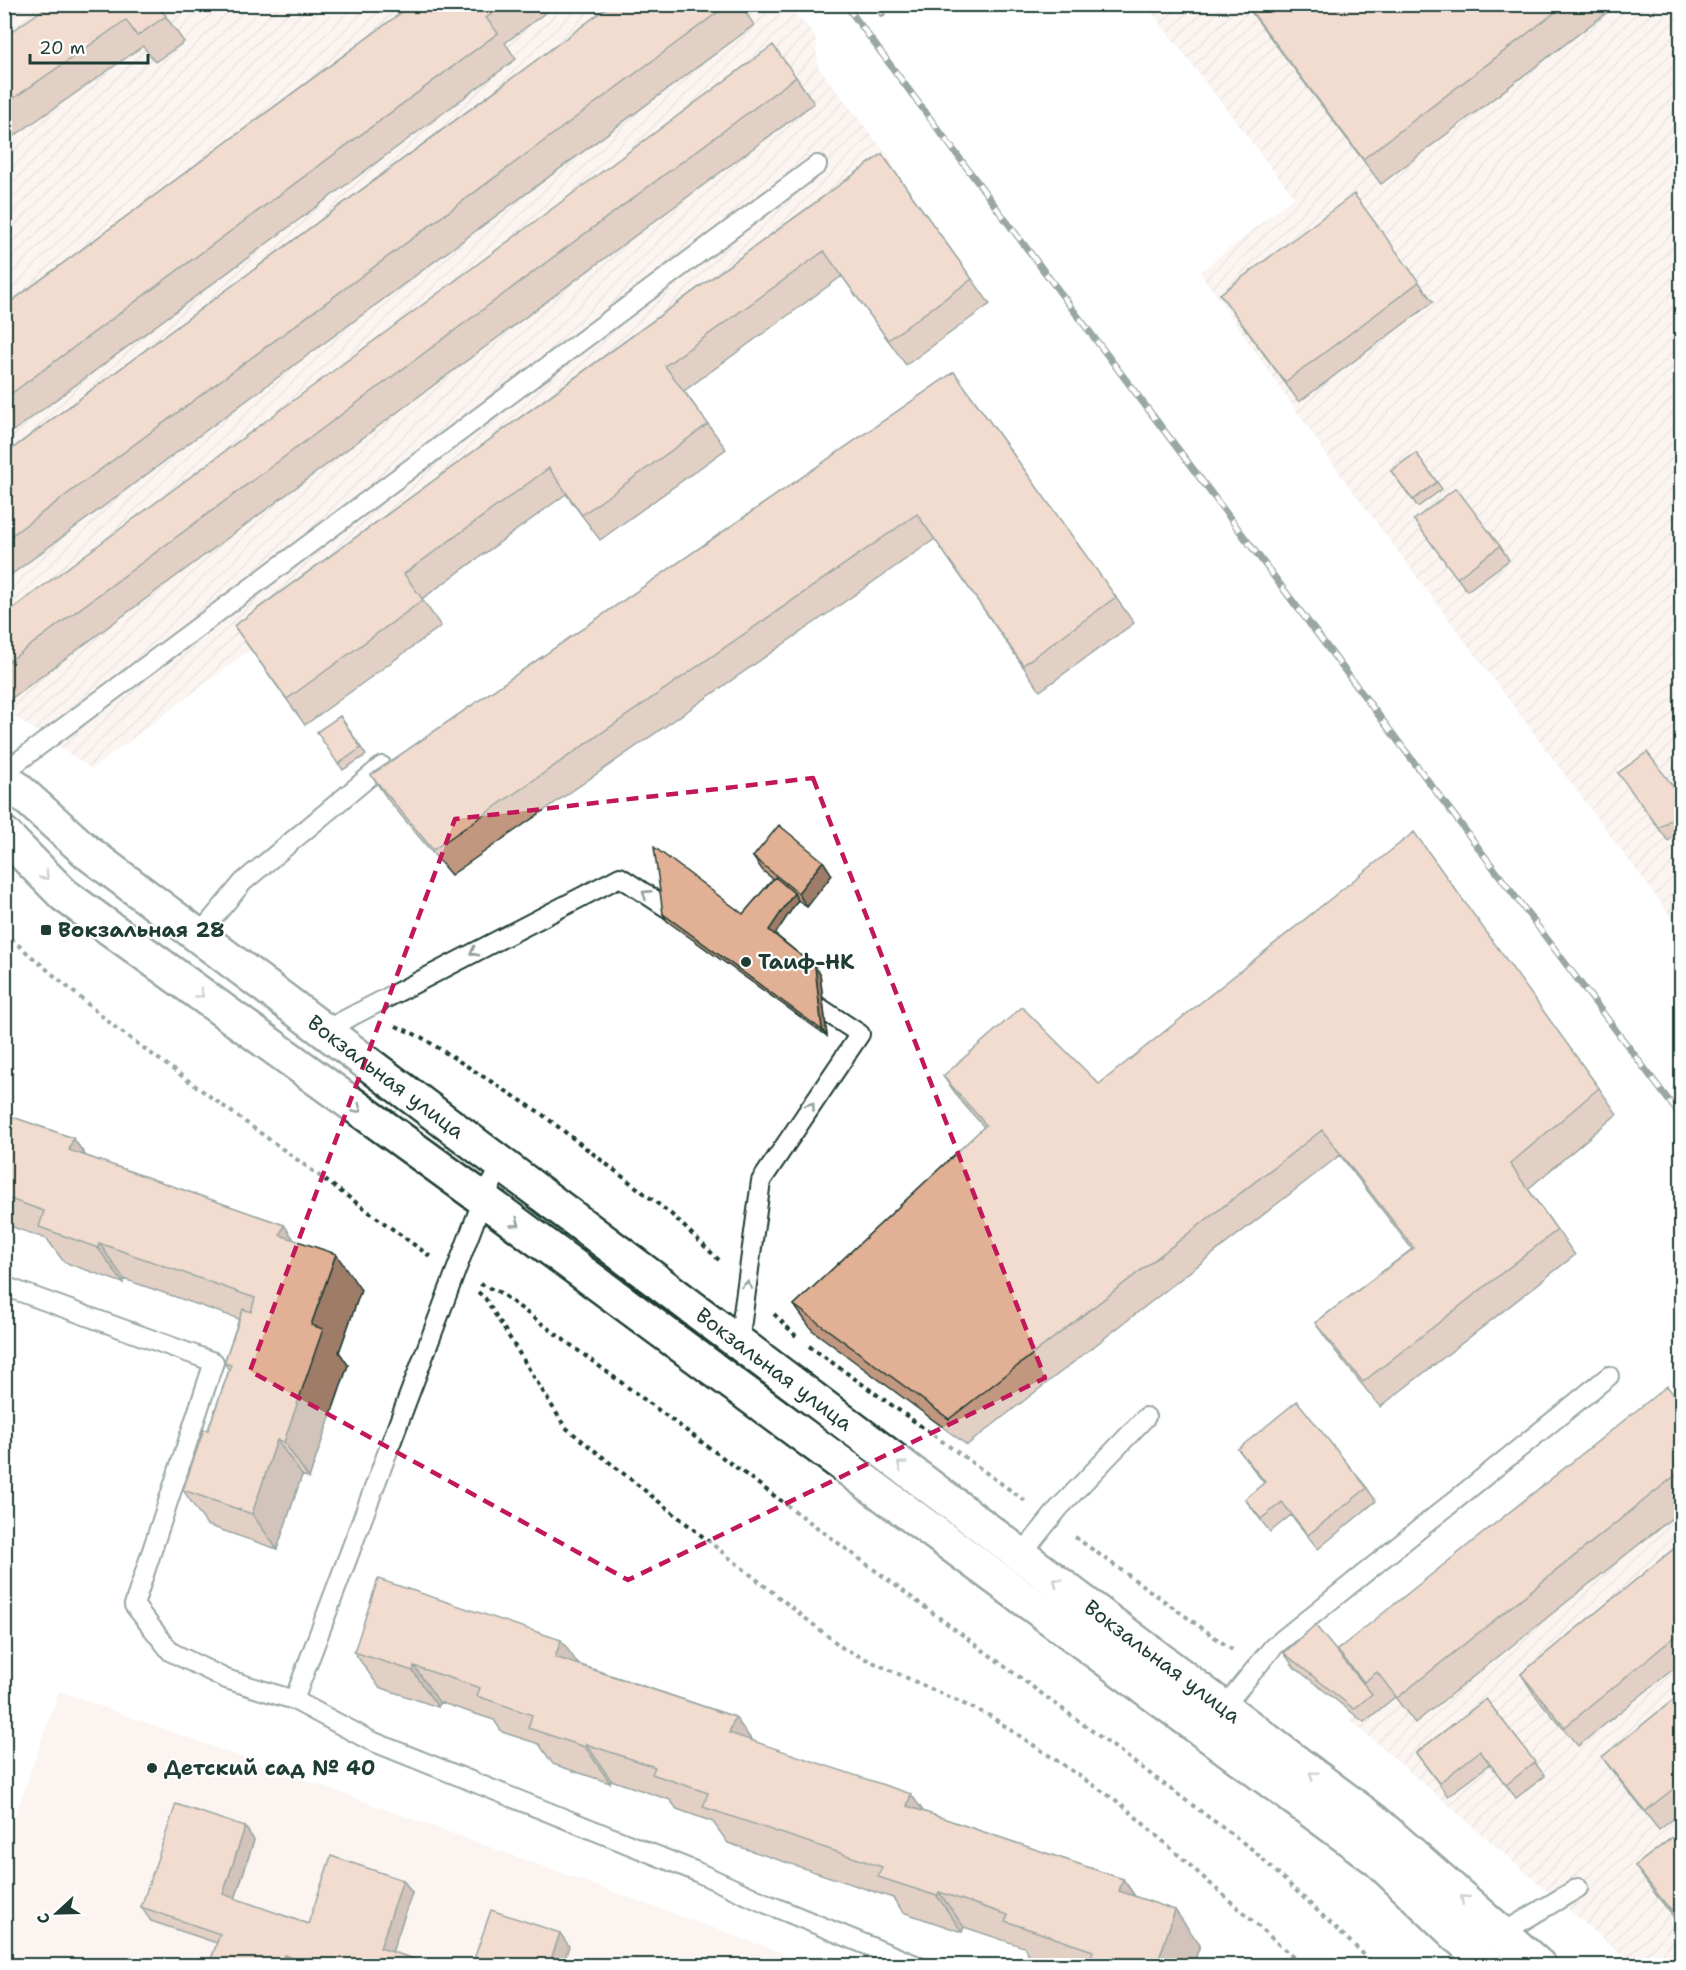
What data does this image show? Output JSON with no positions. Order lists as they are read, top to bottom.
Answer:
{
  "streets": {
    "main road": ["Вокзальная улица"]
  },
  "places": {
    "transit": ["Вокзальная 28"],
    "other": ["Таиф-НК", "Детский сад № 40"]
  },
  "scale_bar": "20 m",
  "north": "left"
}
